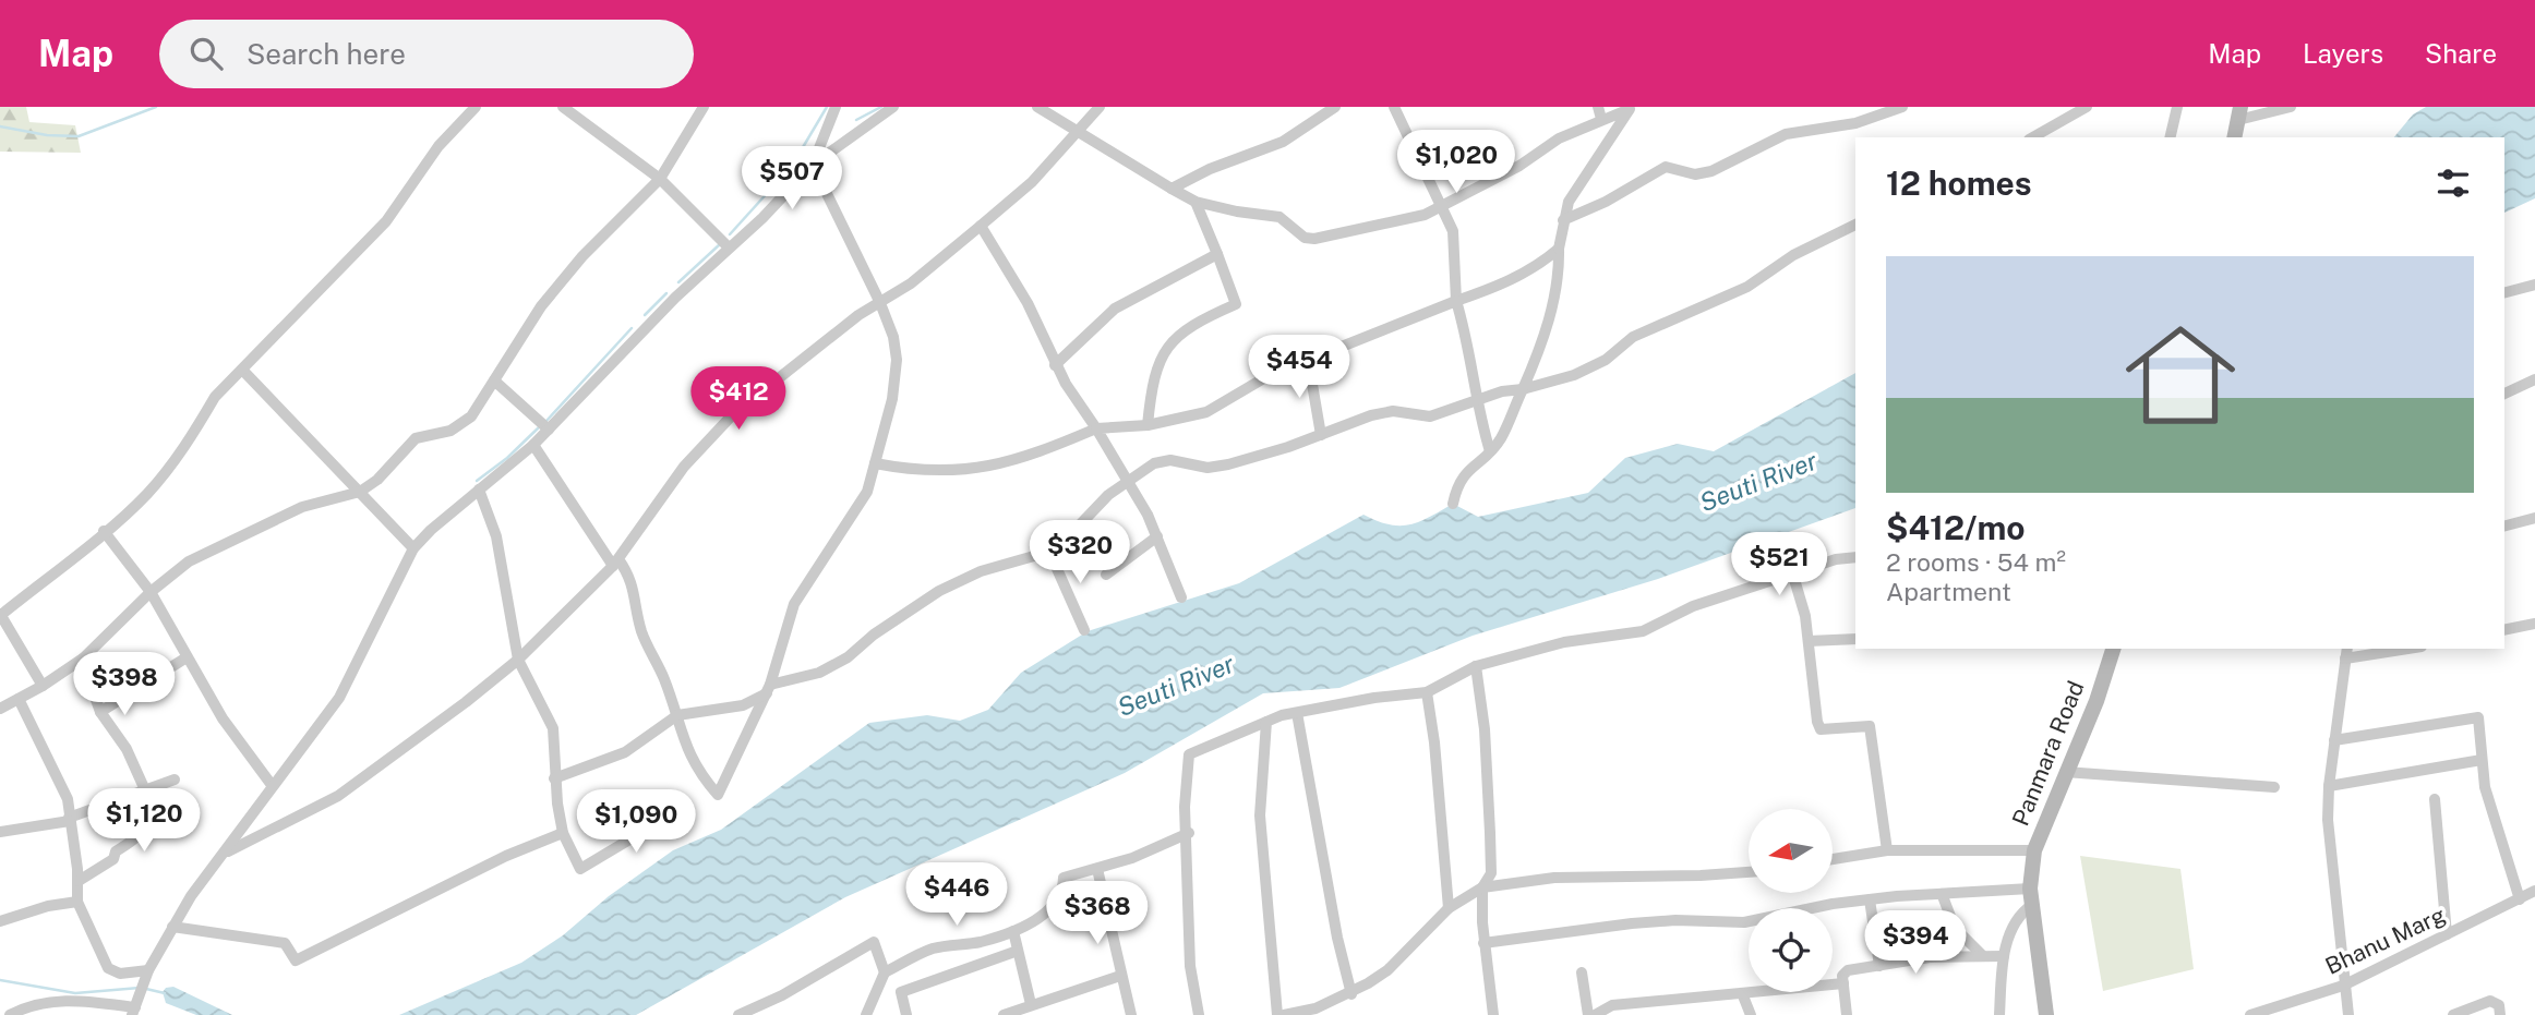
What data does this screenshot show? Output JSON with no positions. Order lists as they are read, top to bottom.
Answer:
{
  "streets": {
    "street": ["Panmara Road", "Bhanu Marg"]
  },
  "water": ["Seuti River"],
  "north": "left",
  "page": {
    "header": "Map",
    "search": "Search here",
    "nav": ["Map", "Layers", "Share"],
    "price": [
      "$1,020",
      "$507",
      "$454",
      "$412",
      "$320",
      "$521",
      "$398",
      "$1,120",
      "$1,090",
      "$446",
      "$368",
      "$394"
    ],
    "heading": "12 homes",
    "list": [
      {
        "name": "$412/mo",
        "note": "2 rooms · 54 m² · Apartment"
      }
    ]
  }
}
